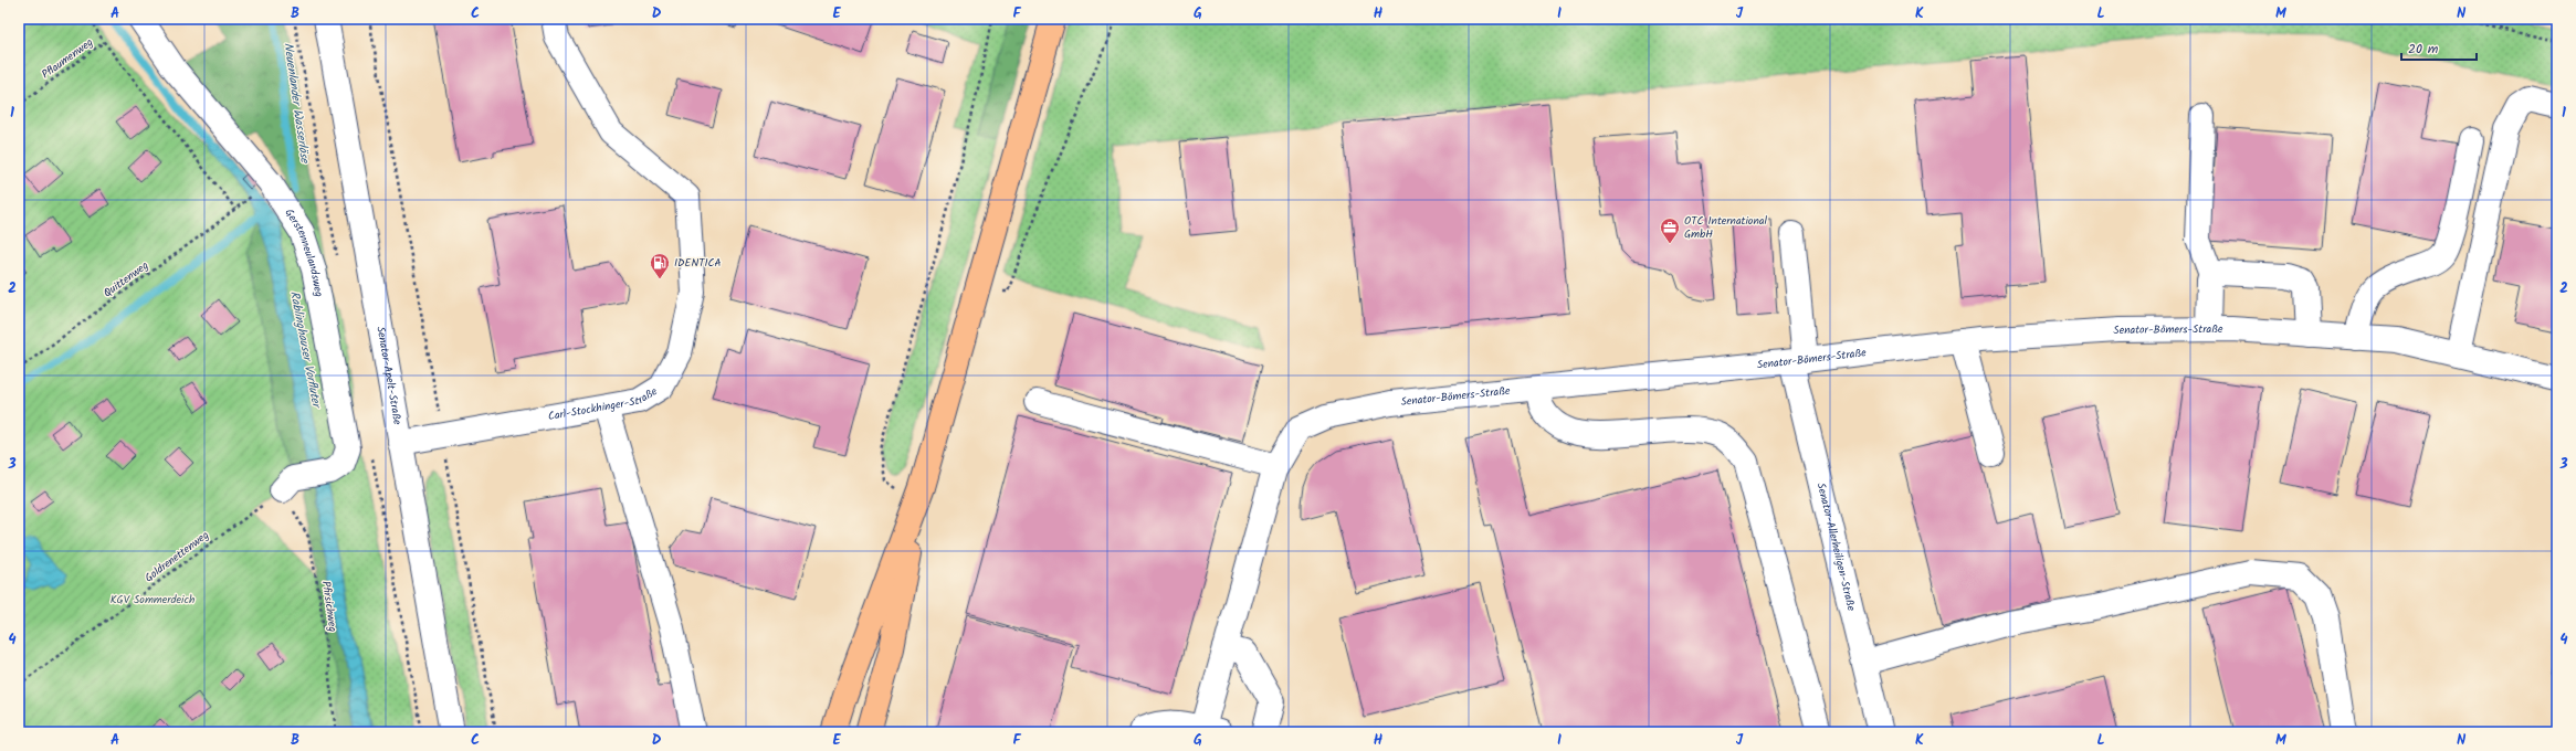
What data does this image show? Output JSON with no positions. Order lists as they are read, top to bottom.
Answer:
{
  "streets": {
    "street": [
      "Gerstenneulandsweg",
      "Senator-Bömers-Straße",
      "Senator-Apelt-Straße",
      "Carl-Stockhinger-Straße",
      "Senator-Allerheiligen-Straße"
    ],
    "path": [
      "Pflaumenweg",
      "Quittenweg",
      "Goldrenettenweg",
      "Pfirsichweg"
    ]
  },
  "crossings": [
    ["Gerstenneulandsweg", "Goldrenettenweg"],
    ["Gerstenneulandsweg", "Pfirsichweg"],
    ["Senator-Bömers-Straße", "Senator-Allerheiligen-Straße"],
    ["Senator-Apelt-Straße", "Carl-Stockhinger-Straße"],
    ["Goldrenettenweg", "Pfirsichweg"]
  ],
  "water": ["Neuenlander Wasserlöse", "Rablinghauser Vorfluter"],
  "parks": ["KGV Sommerdeich"],
  "places": {
    "office": ["OTC International GmbH"],
    "fuel station": ["IDENTICA"]
  },
  "scale_bar": "20 m",
  "grid": {
    "columns": [
      "A",
      "B",
      "C",
      "D",
      "E",
      "F",
      "G",
      "H",
      "I",
      "J",
      "K",
      "L",
      "M",
      "N"
    ],
    "rows": [
      "1",
      "2",
      "3",
      "4"
    ]
  }
}
